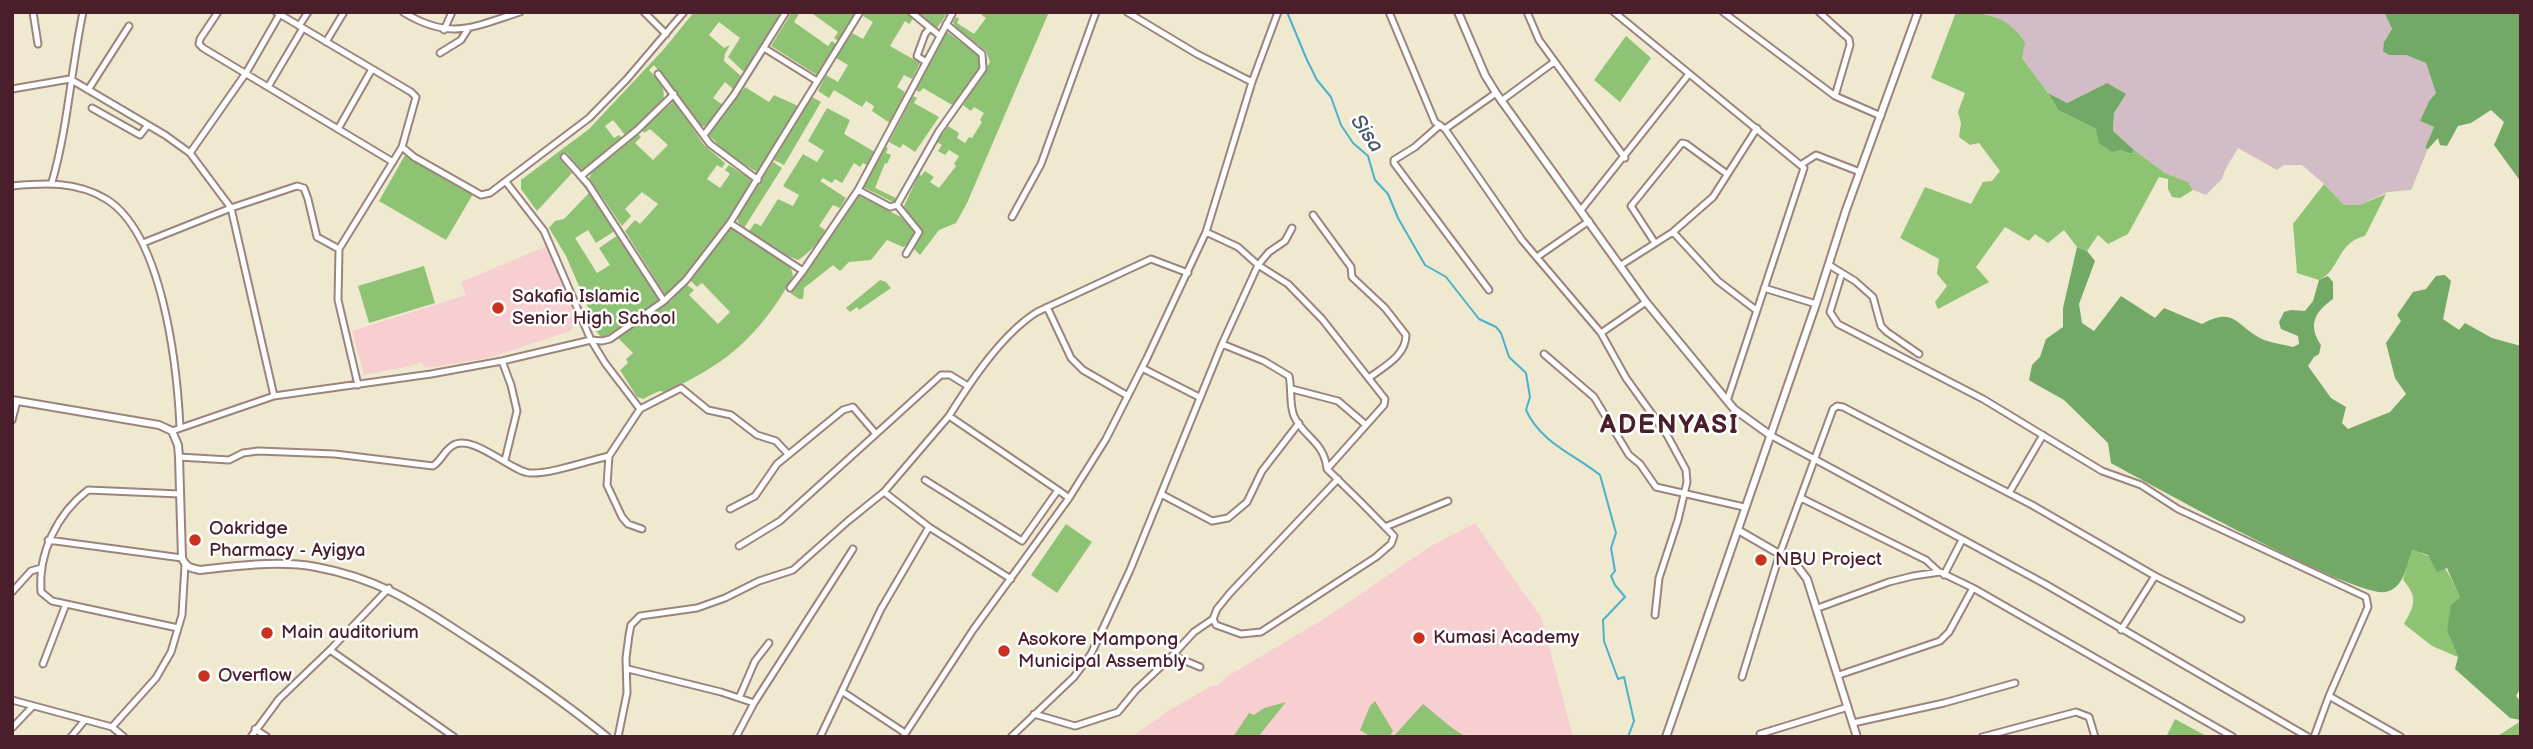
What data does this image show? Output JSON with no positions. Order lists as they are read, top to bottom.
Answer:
{
  "districts": ["ADENYASI"],
  "water": ["Sisa"],
  "places": [
    "Sakafia Islamic Senior High School",
    "Oakridge Pharmacy - Ayigya",
    "NBU Project",
    "Main auditorium",
    "Kumasi Academy",
    "Asokore Mampong Municipal Assembly",
    "Overflow"
  ]
}
